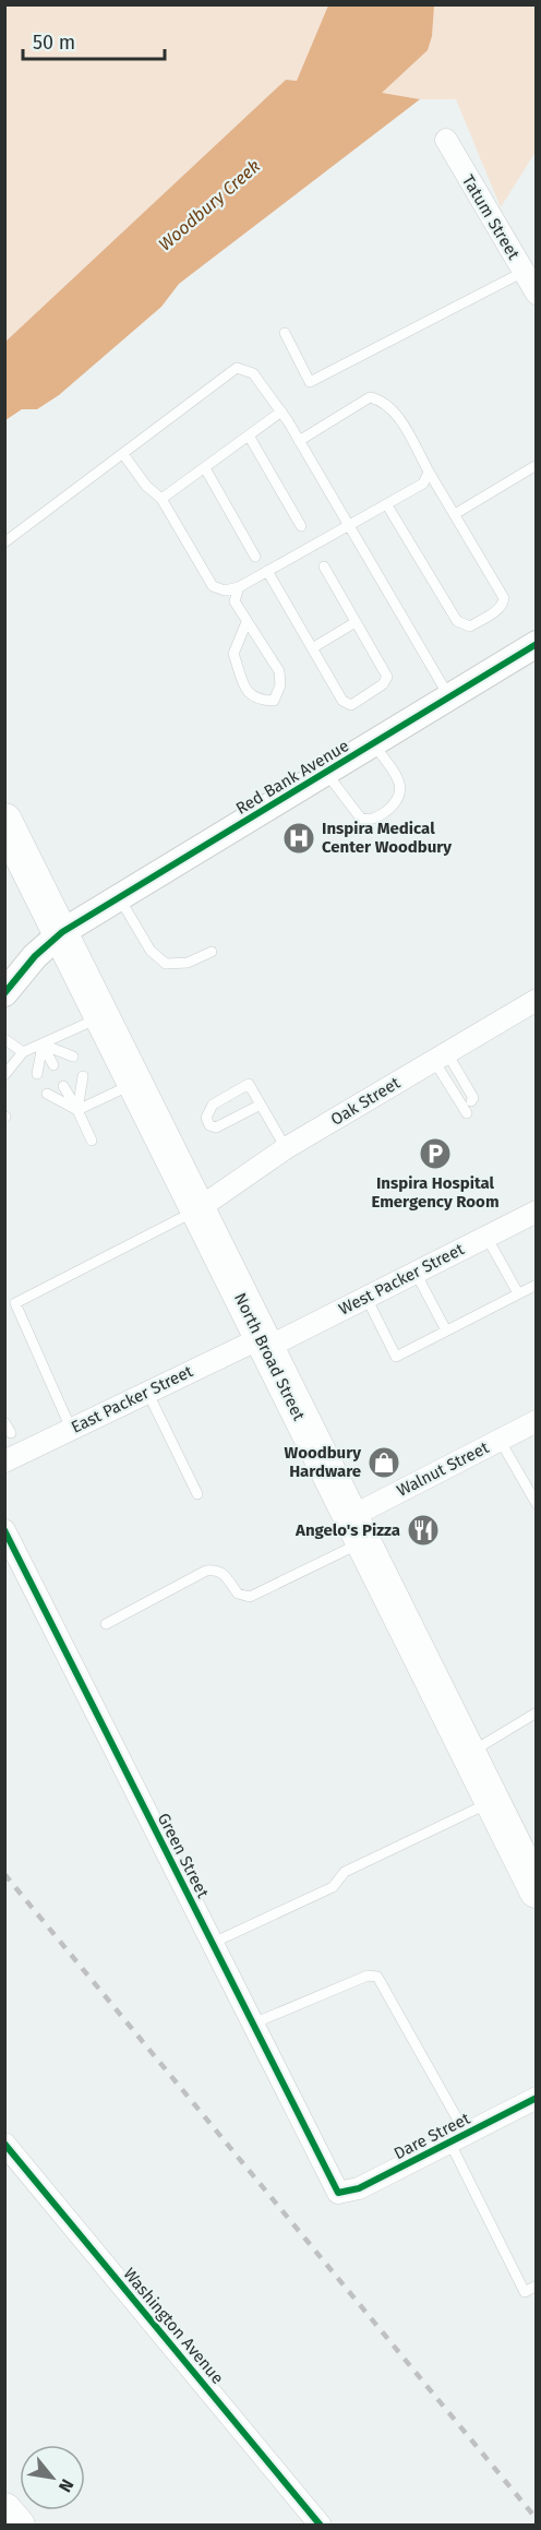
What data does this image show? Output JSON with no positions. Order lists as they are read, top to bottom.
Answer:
{
  "streets": {
    "main road": ["North Broad Street"],
    "street": [
      "Tatum Street",
      "Red Bank Avenue",
      "Oak Street",
      "West Packer Street",
      "East Packer Street",
      "Walnut Street",
      "Green Street",
      "Dare Street",
      "Washington Avenue"
    ]
  },
  "crossings": [
    ["Red Bank Avenue", "North Broad Street"],
    ["Oak Street", "North Broad Street"],
    ["West Packer Street", "North Broad Street"],
    ["West Packer Street", "East Packer Street"],
    ["North Broad Street", "East Packer Street"],
    ["North Broad Street", "Walnut Street"],
    ["Green Street", "Dare Street"]
  ],
  "water": ["Woodbury Creek"],
  "places": {
    "hospital": ["Inspira Medical Center Woodbury"],
    "parking": ["Inspira Hospital Emergency Room"],
    "shop": ["Woodbury Hardware"],
    "restaurant": ["Angelo's Pizza"]
  },
  "scale_bar": "50 m",
  "north": "bottom right"
}
